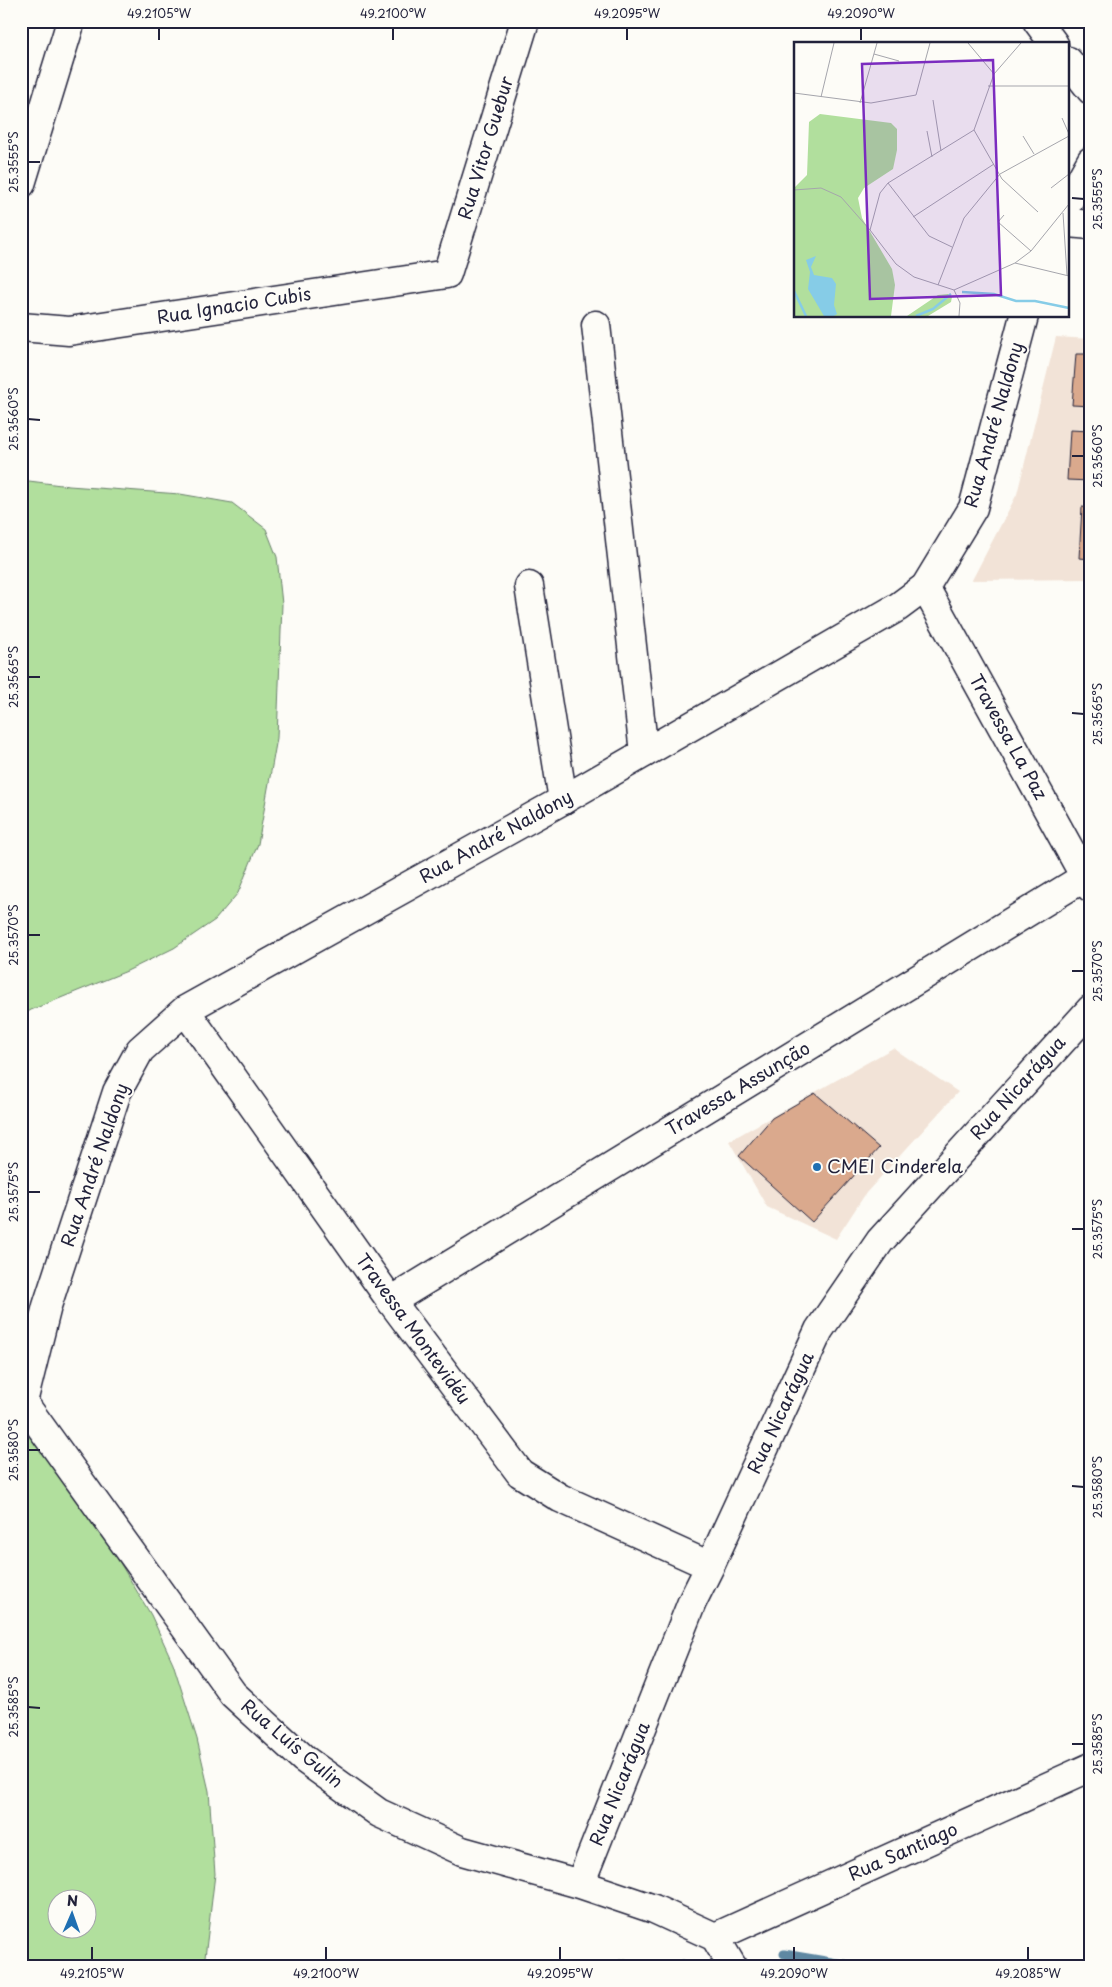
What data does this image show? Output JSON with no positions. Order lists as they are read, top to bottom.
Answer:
{
  "streets": {
    "street": [
      "Rua Vitor Guebur",
      "Rua Ignacio Cubis",
      "Rua André Naldony",
      "Travessa La Paz",
      "Rua Nicarágua",
      "Travessa Assunção",
      "Travessa Montevidéu",
      "Rua Luís Gulin",
      "Rua Santiago"
    ]
  },
  "crossings": [
    ["Rua Vitor Guebur", "Rua Ignacio Cubis"],
    ["Rua André Naldony", "Travessa La Paz"],
    ["Rua André Naldony", "Travessa Montevidéu"],
    ["Rua André Naldony", "Rua Luís Gulin"],
    ["Travessa La Paz", "Travessa Assunção"],
    ["Rua Nicarágua", "Travessa Montevidéu"],
    ["Rua Nicarágua", "Rua Luís Gulin"],
    ["Travessa Assunção", "Travessa Montevidéu"],
    ["Rua Luís Gulin", "Rua Santiago"]
  ],
  "places": ["CMEI Cinderela"],
  "north": "top",
  "coordinates": [
    "49.2105°W",
    "49.2100°W",
    "49.2095°W",
    "49.2090°W",
    "25.3555°S",
    "25.3560°S",
    "25.3565°S",
    "25.3570°S",
    "25.3575°S",
    "25.3580°S",
    "25.3585°S",
    "49.2085°W"
  ]
}
